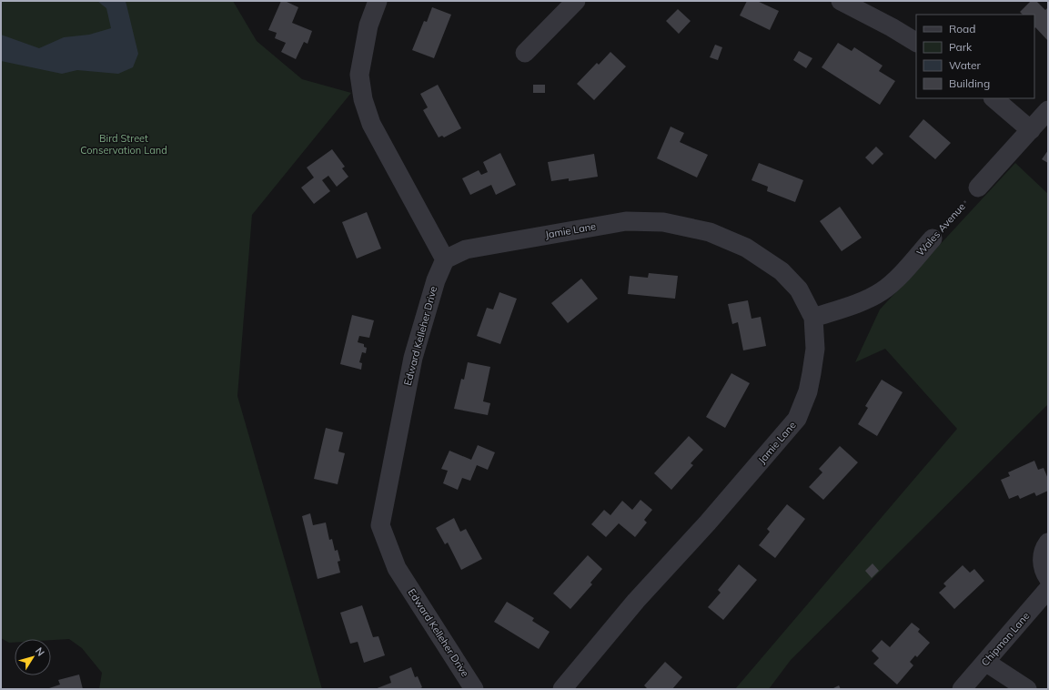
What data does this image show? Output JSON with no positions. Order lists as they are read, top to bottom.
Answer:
{
  "streets": {
    "street": [
      "Wales Avenue",
      "Jamie Lane",
      "Edward Kelleher Drive",
      "Chipman Lane"
    ]
  },
  "crossings": [
    ["Wales Avenue", "Jamie Lane"],
    ["Jamie Lane", "Edward Kelleher Drive"]
  ],
  "parks": ["Bird Street Conservation Land"],
  "legend": [
    "Road",
    "Park",
    "Water",
    "Building"
  ],
  "north": "top right"
}
